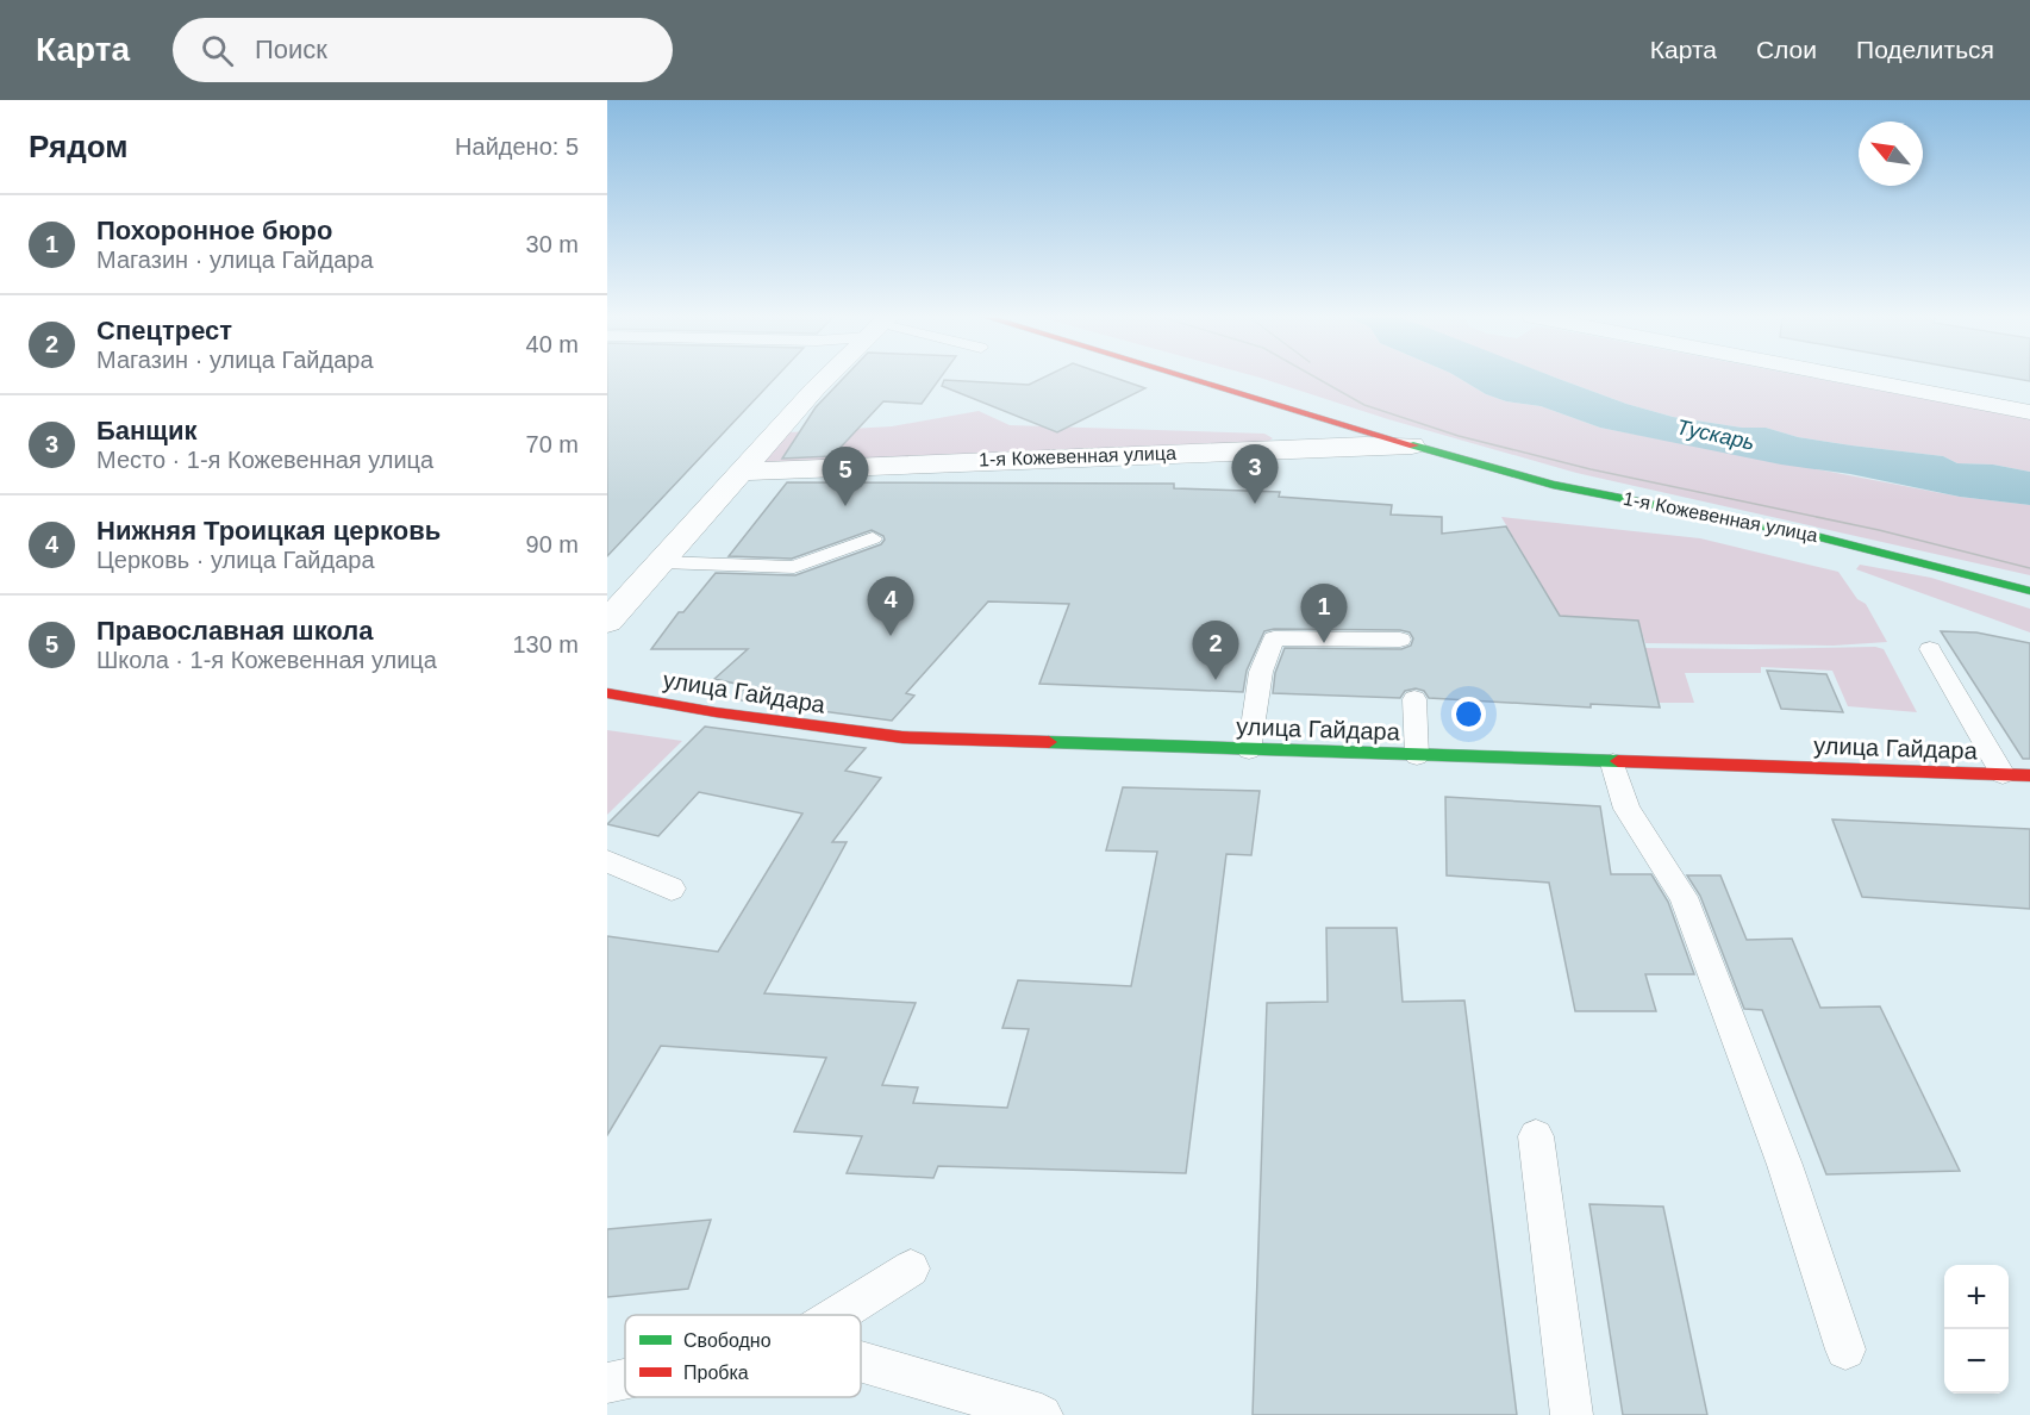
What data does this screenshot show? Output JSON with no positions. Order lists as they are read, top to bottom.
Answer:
{
  "streets": {
    "main road": ["1-я Кожевенная улица", "улица Гайдара"]
  },
  "water": ["Тускарь"],
  "legend": ["Свободно", "Пробка"],
  "north": "top left",
  "page": {
    "header": "Карта",
    "search": "Поиск",
    "nav": ["Карта", "Слои", "Поделиться"],
    "heading": ["Рядом", "Найдено: 5"],
    "list": [
      {
        "mark": "1",
        "name": "Похоронное бюро",
        "note": "Магазин · улица Гайдара",
        "value": "30 m"
      },
      {
        "mark": "2",
        "name": "Спецтрест",
        "note": "Магазин · улица Гайдара",
        "value": "40 m"
      },
      {
        "mark": "3",
        "name": "Банщик",
        "note": "Место · 1-я Кожевенная улица",
        "value": "70 m"
      },
      {
        "mark": "4",
        "name": "Нижняя Троицкая церковь",
        "note": "Церковь · улица Гайдара",
        "value": "90 m"
      },
      {
        "mark": "5",
        "name": "Православная школа",
        "note": "Школа · 1-я Кожевенная улица",
        "value": "130 m"
      }
    ],
    "pins": [
      "3",
      "5",
      "4",
      "1",
      "2"
    ],
    "map_buttons": ["+", "−"]
  }
}
